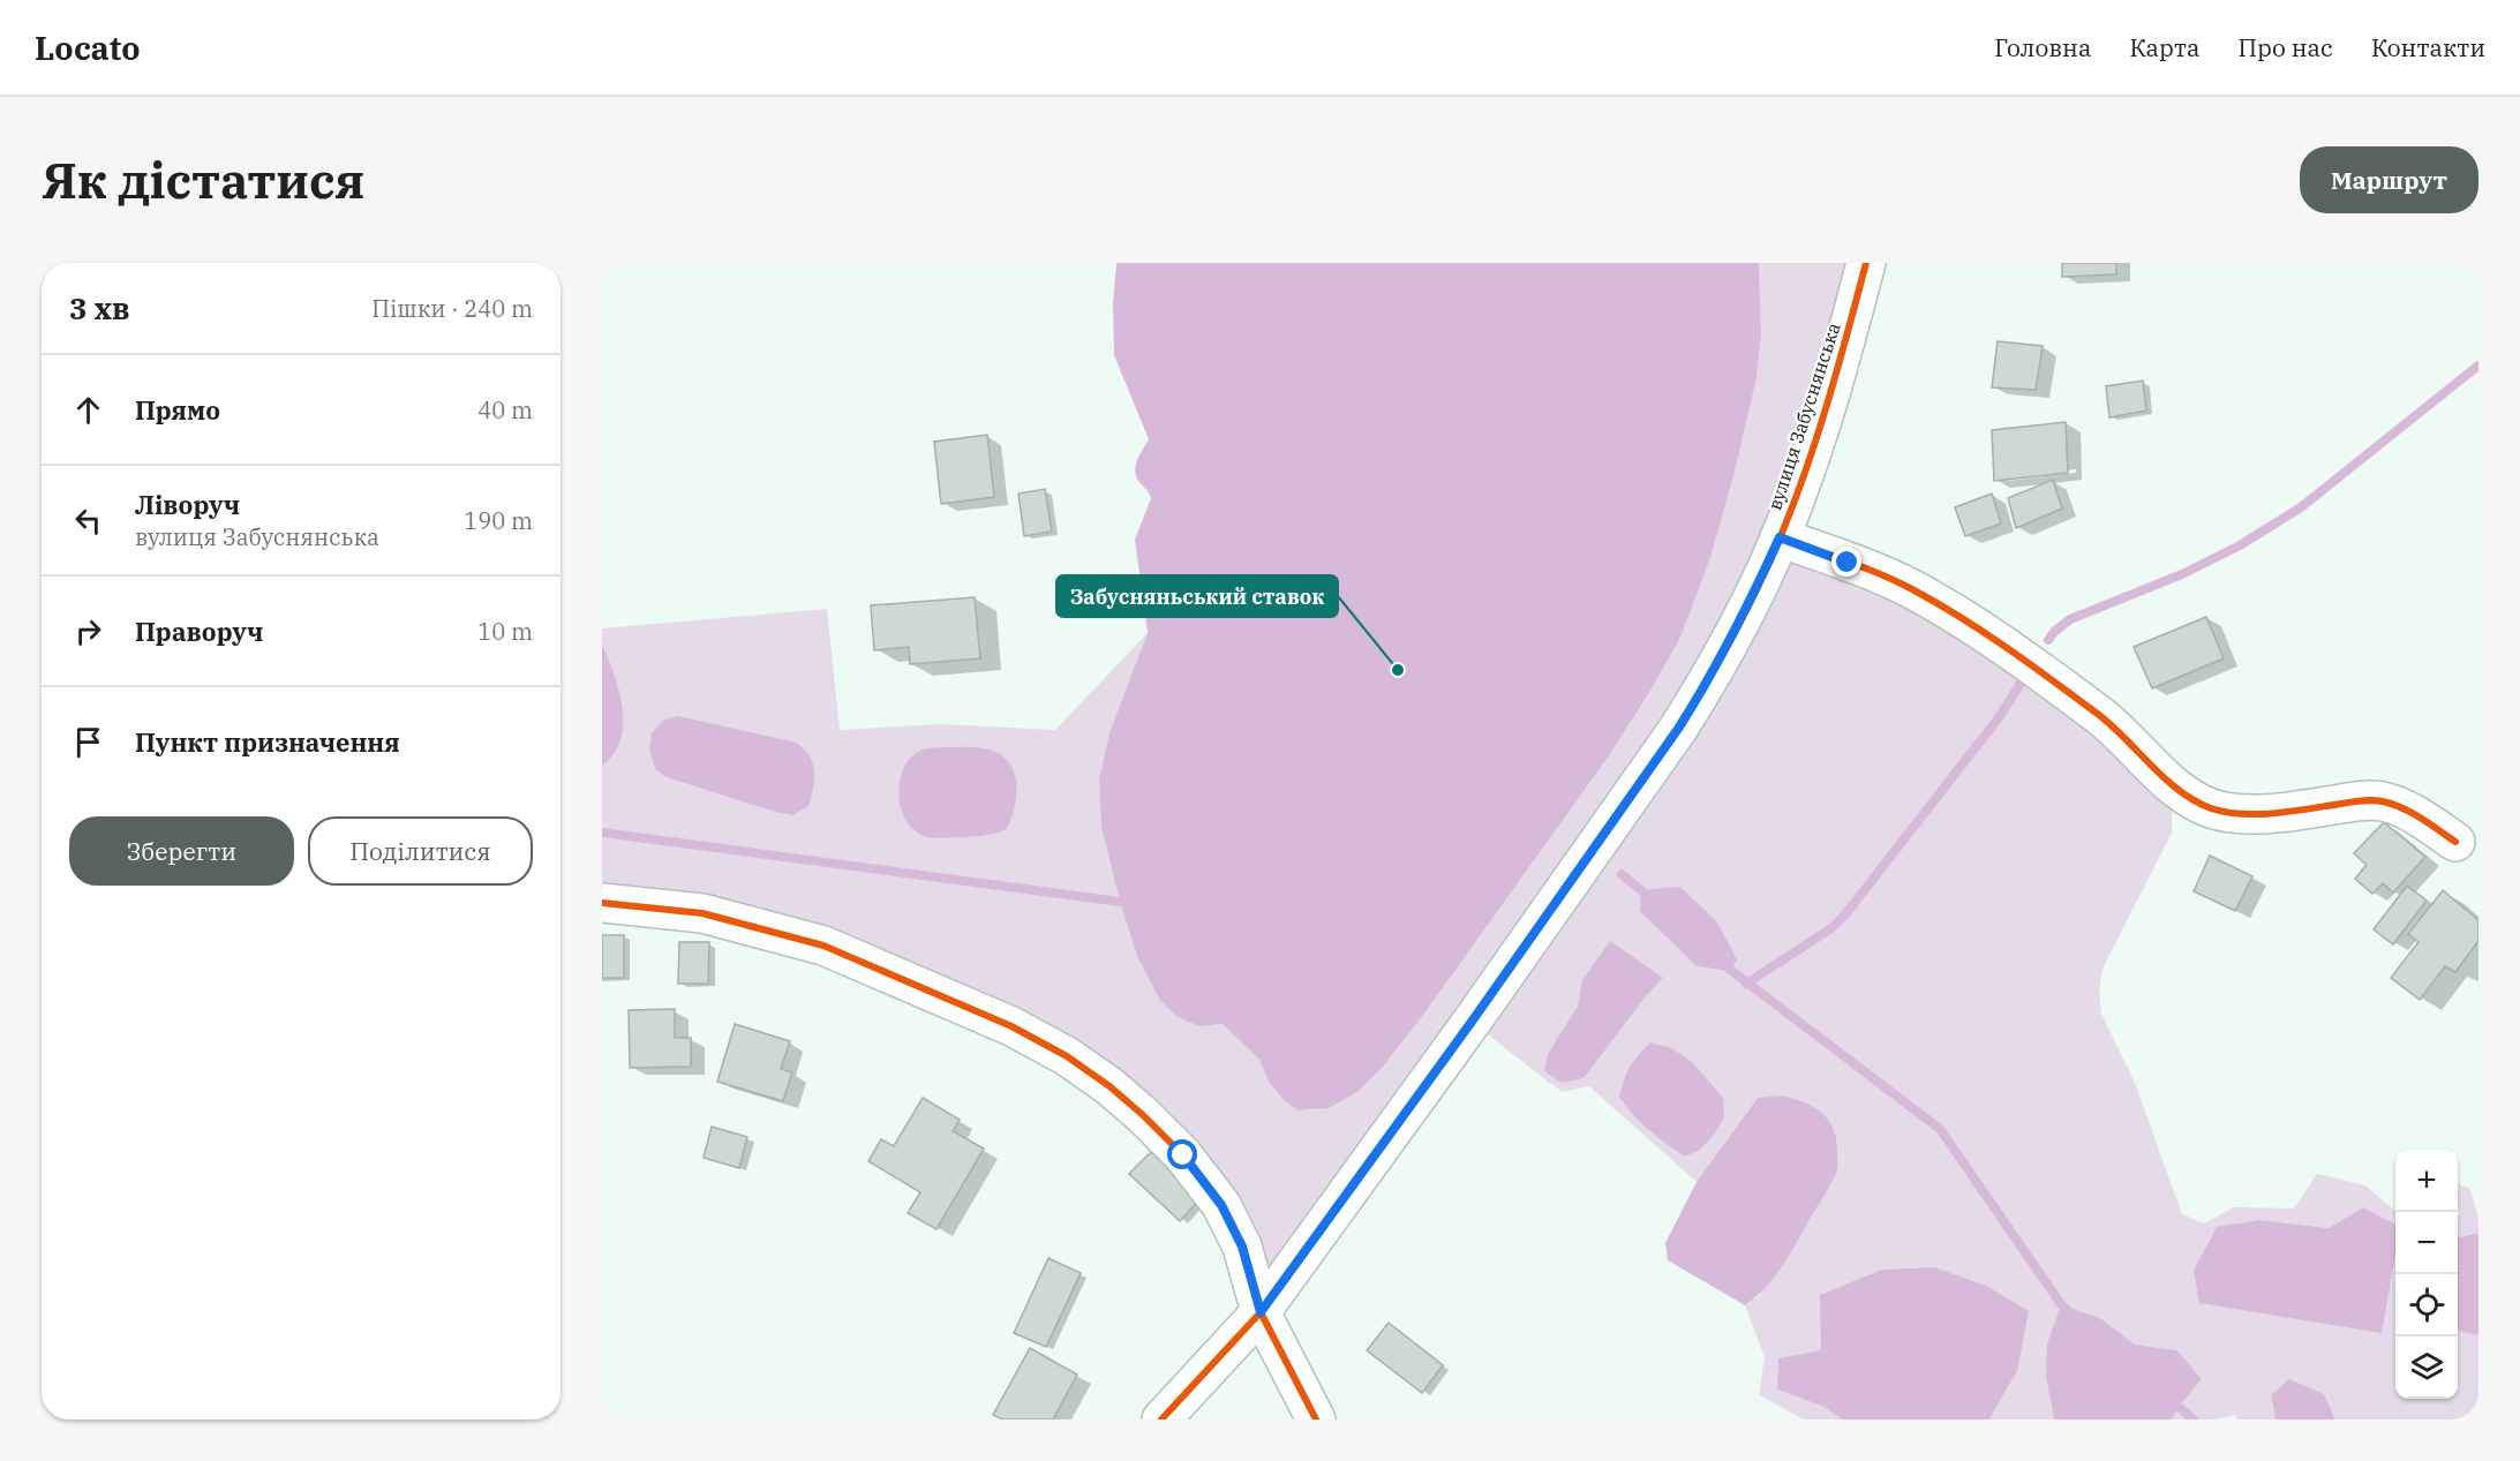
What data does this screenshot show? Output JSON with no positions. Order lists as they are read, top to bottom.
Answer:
{
  "streets": {
    "street": ["вулиця Забуснянська"]
  },
  "places": ["Забусняньський ставок"],
  "page": {
    "header": "Locato",
    "nav": [
      "Головна",
      "Карта",
      "Про нас",
      "Контакти"
    ],
    "buttons": [
      "Маршрут",
      ["Зберегти", "Поділитися"]
    ],
    "title": "Як дістатися",
    "heading": ["3 хв", "Пішки · 240 m"],
    "list": [
      ["Прямо", "40 m"],
      ["Ліворуч", "вулиця Забуснянська", "190 m"],
      ["Праворуч", "10 m"],
      "Пункт призначення"
    ],
    "map_buttons": ["+", "−"]
  }
}
